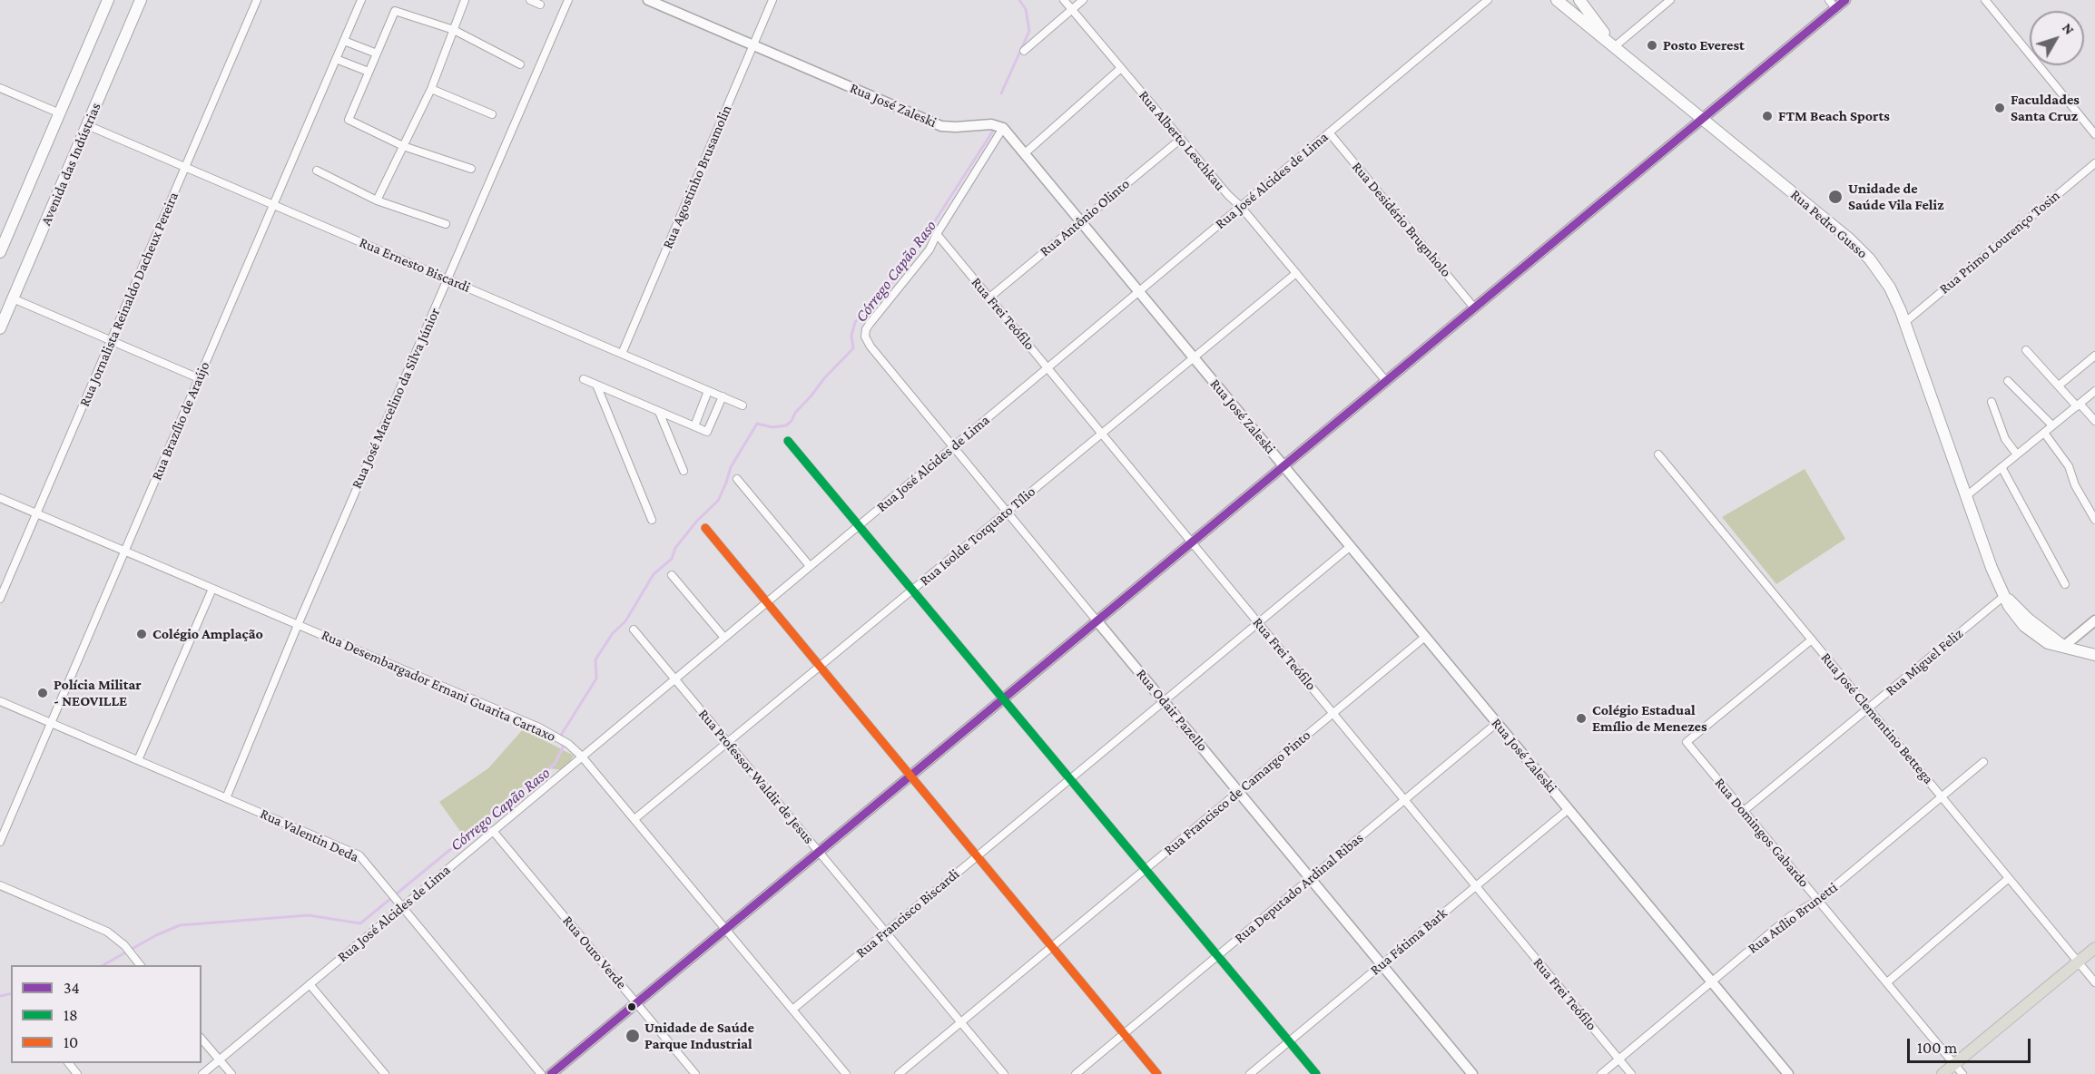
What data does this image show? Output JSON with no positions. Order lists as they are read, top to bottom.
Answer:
{
  "streets": {
    "main road": ["Avenida das Indústrias", "Rua Pedro Gusso"],
    "street": [
      "Rua José Zaleski",
      "Rua Alberto Leschkau",
      "Rua Agostinho Brusamolin",
      "Rua José Alcides de Lima",
      "Rua Antônio Olinto",
      "Rua Desidério Brugnholo",
      "Rua Primo Lourenço Tosin",
      "Rua Ernesto Biscardi",
      "Rua Jornalista Reinaldo Dacheux Pereira",
      "Rua Frei Teófilo",
      "Rua José Marcelino da Silva Júnior",
      "Rua Brazílio de Araújo",
      "Rua Isolde Torquato Tílio",
      "Rua Miguel Feliz",
      "Rua Desembargador Ernani Guarita Cartaxo",
      "Rua Odair Pazello",
      "Rua José Clementino Bettega",
      "Rua Professor Waldir de Jesus",
      "Rua Francisco de Camargo Pinto",
      "Rua Domingos Gabardo",
      "Rua Valentin Deda",
      "Rua Deputado Ardinal Ribas",
      "Rua Francisco Biscardi",
      "Rua Atílio Brunetti",
      "Rua Fátima Bark",
      "Rua Ouro Verde"
    ]
  },
  "crossings": [
    ["Rua José Zaleski", "Rua Agostinho Brusamolin"],
    ["Rua José Zaleski", "Rua José Alcides de Lima"],
    ["Rua José Zaleski", "Rua Antônio Olinto"],
    ["Rua José Zaleski", "Rua Isolde Torquato Tílio"],
    ["Rua José Zaleski", "Rua Francisco de Camargo Pinto"],
    ["Rua José Zaleski", "Rua Deputado Ardinal Ribas"],
    ["Rua José Zaleski", "Rua Francisco Biscardi"],
    ["Rua José Zaleski", "Rua Atílio Brunetti"],
    ["Rua José Zaleski", "Rua Fátima Bark"],
    ["Rua Alberto Leschkau", "Rua José Alcides de Lima"],
    ["Rua Alberto Leschkau", "Rua Antônio Olinto"],
    ["Rua Alberto Leschkau", "Rua Isolde Torquato Tílio"],
    ["Avenida das Indústrias", "Rua Ernesto Biscardi"],
    ["Rua Agostinho Brusamolin", "Rua Ernesto Biscardi"],
    ["Rua José Alcides de Lima", "Rua Desidério Brugnholo"],
    ["Rua José Alcides de Lima", "Rua Frei Teófilo"],
    ["Rua José Alcides de Lima", "Rua Desembargador Ernani Guarita Cartaxo"],
    ["Rua José Alcides de Lima", "Rua Odair Pazello"],
    ["Rua José Alcides de Lima", "Rua Professor Waldir de Jesus"],
    ["Rua José Alcides de Lima", "Rua Valentin Deda"],
    ["Rua José Alcides de Lima", "Rua Ouro Verde"],
    ["Rua Antônio Olinto", "Rua Frei Teófilo"],
    ["Rua Pedro Gusso", "Rua Primo Lourenço Tosin"],
    ["Rua Pedro Gusso", "Rua Miguel Feliz"],
    ["Rua Ernesto Biscardi", "Rua Jornalista Reinaldo Dacheux Pereira"],
    ["Rua Ernesto Biscardi", "Rua José Marcelino da Silva Júnior"],
    ["Rua Ernesto Biscardi", "Rua Brazílio de Araújo"],
    ["Rua Jornalista Reinaldo Dacheux Pereira", "Rua Desembargador Ernani Guarita Cartaxo"],
    ["Rua Frei Teófilo", "Rua Isolde Torquato Tílio"],
    ["Rua Frei Teófilo", "Rua Odair Pazello"],
    ["Rua Frei Teófilo", "Rua Francisco de Camargo Pinto"],
    ["Rua Frei Teófilo", "Rua Deputado Ardinal Ribas"],
    ["Rua Frei Teófilo", "Rua Francisco Biscardi"],
    ["Rua Frei Teófilo", "Rua Atílio Brunetti"],
    ["Rua Frei Teófilo", "Rua Fátima Bark"],
    ["Rua José Marcelino da Silva Júnior", "Rua Desembargador Ernani Guarita Cartaxo"],
    ["Rua José Marcelino da Silva Júnior", "Rua Valentin Deda"],
    ["Rua Brazílio de Araújo", "Rua Desembargador Ernani Guarita Cartaxo"],
    ["Rua Brazílio de Araújo", "Rua Valentin Deda"],
    ["Rua Isolde Torquato Tílio", "Rua Desembargador Ernani Guarita Cartaxo"],
    ["Rua Isolde Torquato Tílio", "Rua Odair Pazello"],
    ["Rua Isolde Torquato Tílio", "Rua Professor Waldir de Jesus"],
    ["Rua Miguel Feliz", "Rua José Clementino Bettega"],
    ["Rua Miguel Feliz", "Rua Domingos Gabardo"],
    ["Rua Desembargador Ernani Guarita Cartaxo", "Rua Francisco Biscardi"],
    ["Rua Odair Pazello", "Rua Francisco de Camargo Pinto"],
    ["Rua Odair Pazello", "Rua Deputado Ardinal Ribas"],
    ["Rua Odair Pazello", "Rua Francisco Biscardi"],
    ["Rua Odair Pazello", "Rua Fátima Bark"],
    ["Rua José Clementino Bettega", "Rua Domingos Gabardo"],
    ["Rua José Clementino Bettega", "Rua Atílio Brunetti"],
    ["Rua Professor Waldir de Jesus", "Rua Francisco de Camargo Pinto"],
    ["Rua Professor Waldir de Jesus", "Rua Francisco Biscardi"],
    ["Rua Domingos Gabardo", "Rua Atílio Brunetti"]
  ],
  "water": ["Córrego Capão Raso"],
  "places": [
    "Posto Everest",
    "Faculdades Santa Cruz",
    "FTM Beach Sports",
    "Unidade de Saúde Vila Feliz",
    "Colégio Amplação",
    "Polícia Militar - NEOVILLE",
    "Colégio Estadual Emílio de Menezes",
    "Unidade de Saúde Parque Industrial"
  ],
  "lines": ["transit line 34", "transit line 18", "transit line 10"],
  "legend": ["34", "18", "10"],
  "scale_bar": "100 m",
  "north": "top right"
}
